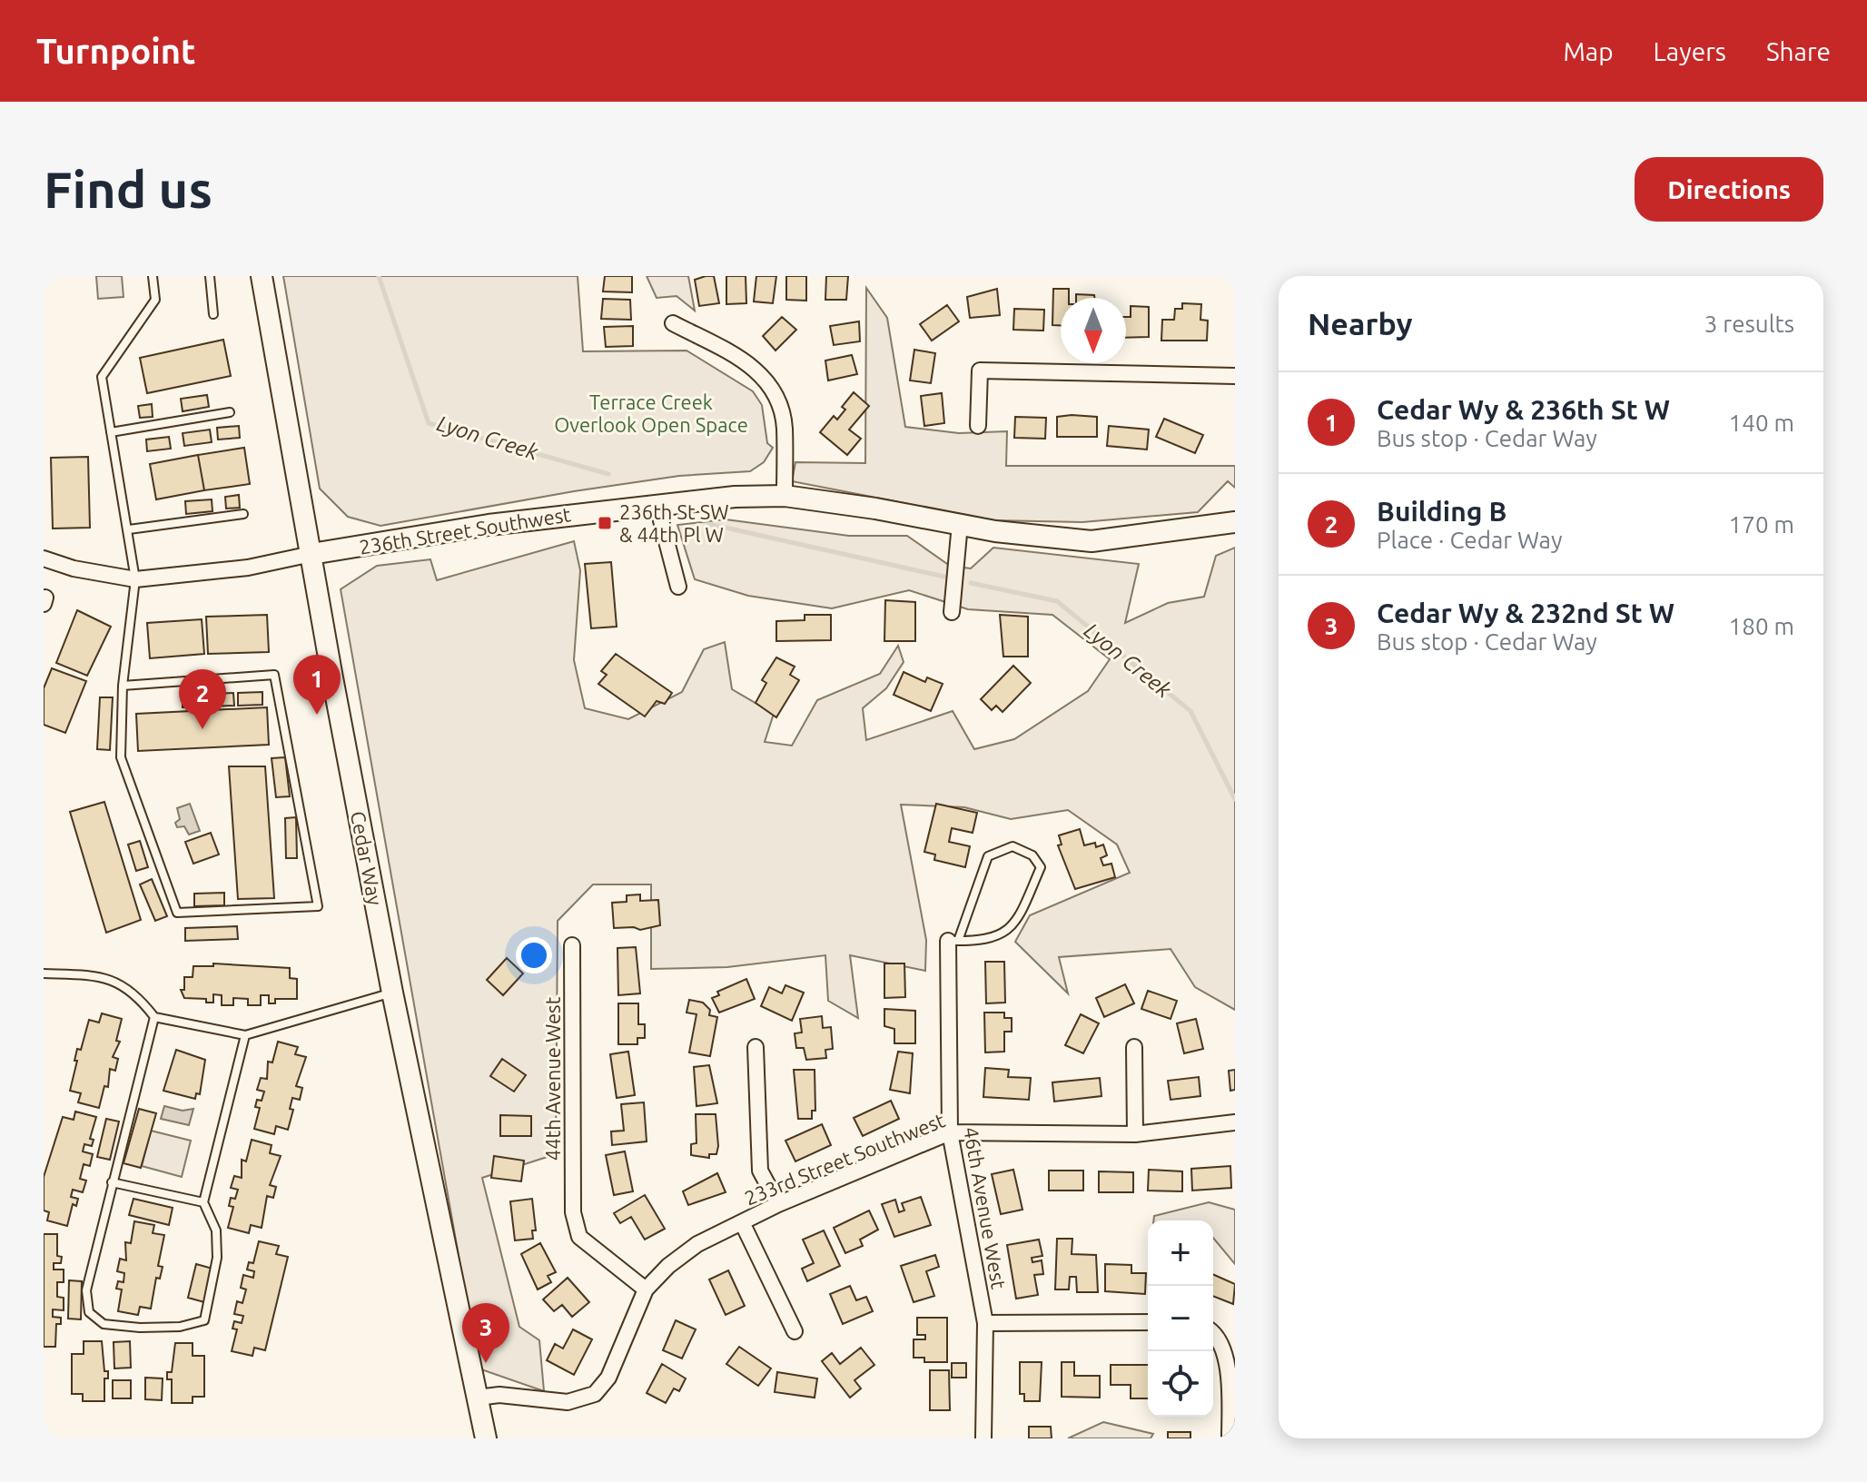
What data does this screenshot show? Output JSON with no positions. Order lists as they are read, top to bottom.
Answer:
{
  "streets": {
    "main road": ["236th Street Southwest", "Cedar Way"],
    "street": ["44th Avenue West", "233rd Street Southwest", "46th Avenue West"]
  },
  "crossings": [
    ["236th Street Southwest", "Cedar Way"],
    ["44th Avenue West", "233rd Street Southwest"],
    ["233rd Street Southwest", "46th Avenue West"]
  ],
  "water": ["Lyon Creek"],
  "parks": ["Terrace Creek Overlook Open Space"],
  "places": {
    "transit": ["236th St SW & 44th Pl W"]
  },
  "north": "bottom",
  "page": {
    "header": "Turnpoint",
    "nav": ["Map", "Layers", "Share"],
    "buttons": "Directions",
    "title": "Find us",
    "heading": ["Nearby", "3 results"],
    "list": [
      {
        "mark": "1",
        "name": "Cedar Wy & 236th St W",
        "note": "Bus stop · Cedar Way",
        "value": "140 m"
      },
      {
        "mark": "2",
        "name": "Building B",
        "note": "Place · Cedar Way",
        "value": "170 m"
      },
      {
        "mark": "3",
        "name": "Cedar Wy & 232nd St W",
        "note": "Bus stop · Cedar Way",
        "value": "180 m"
      }
    ],
    "pins": ["1", "2", "3"],
    "map_buttons": ["+", "−"]
  }
}
